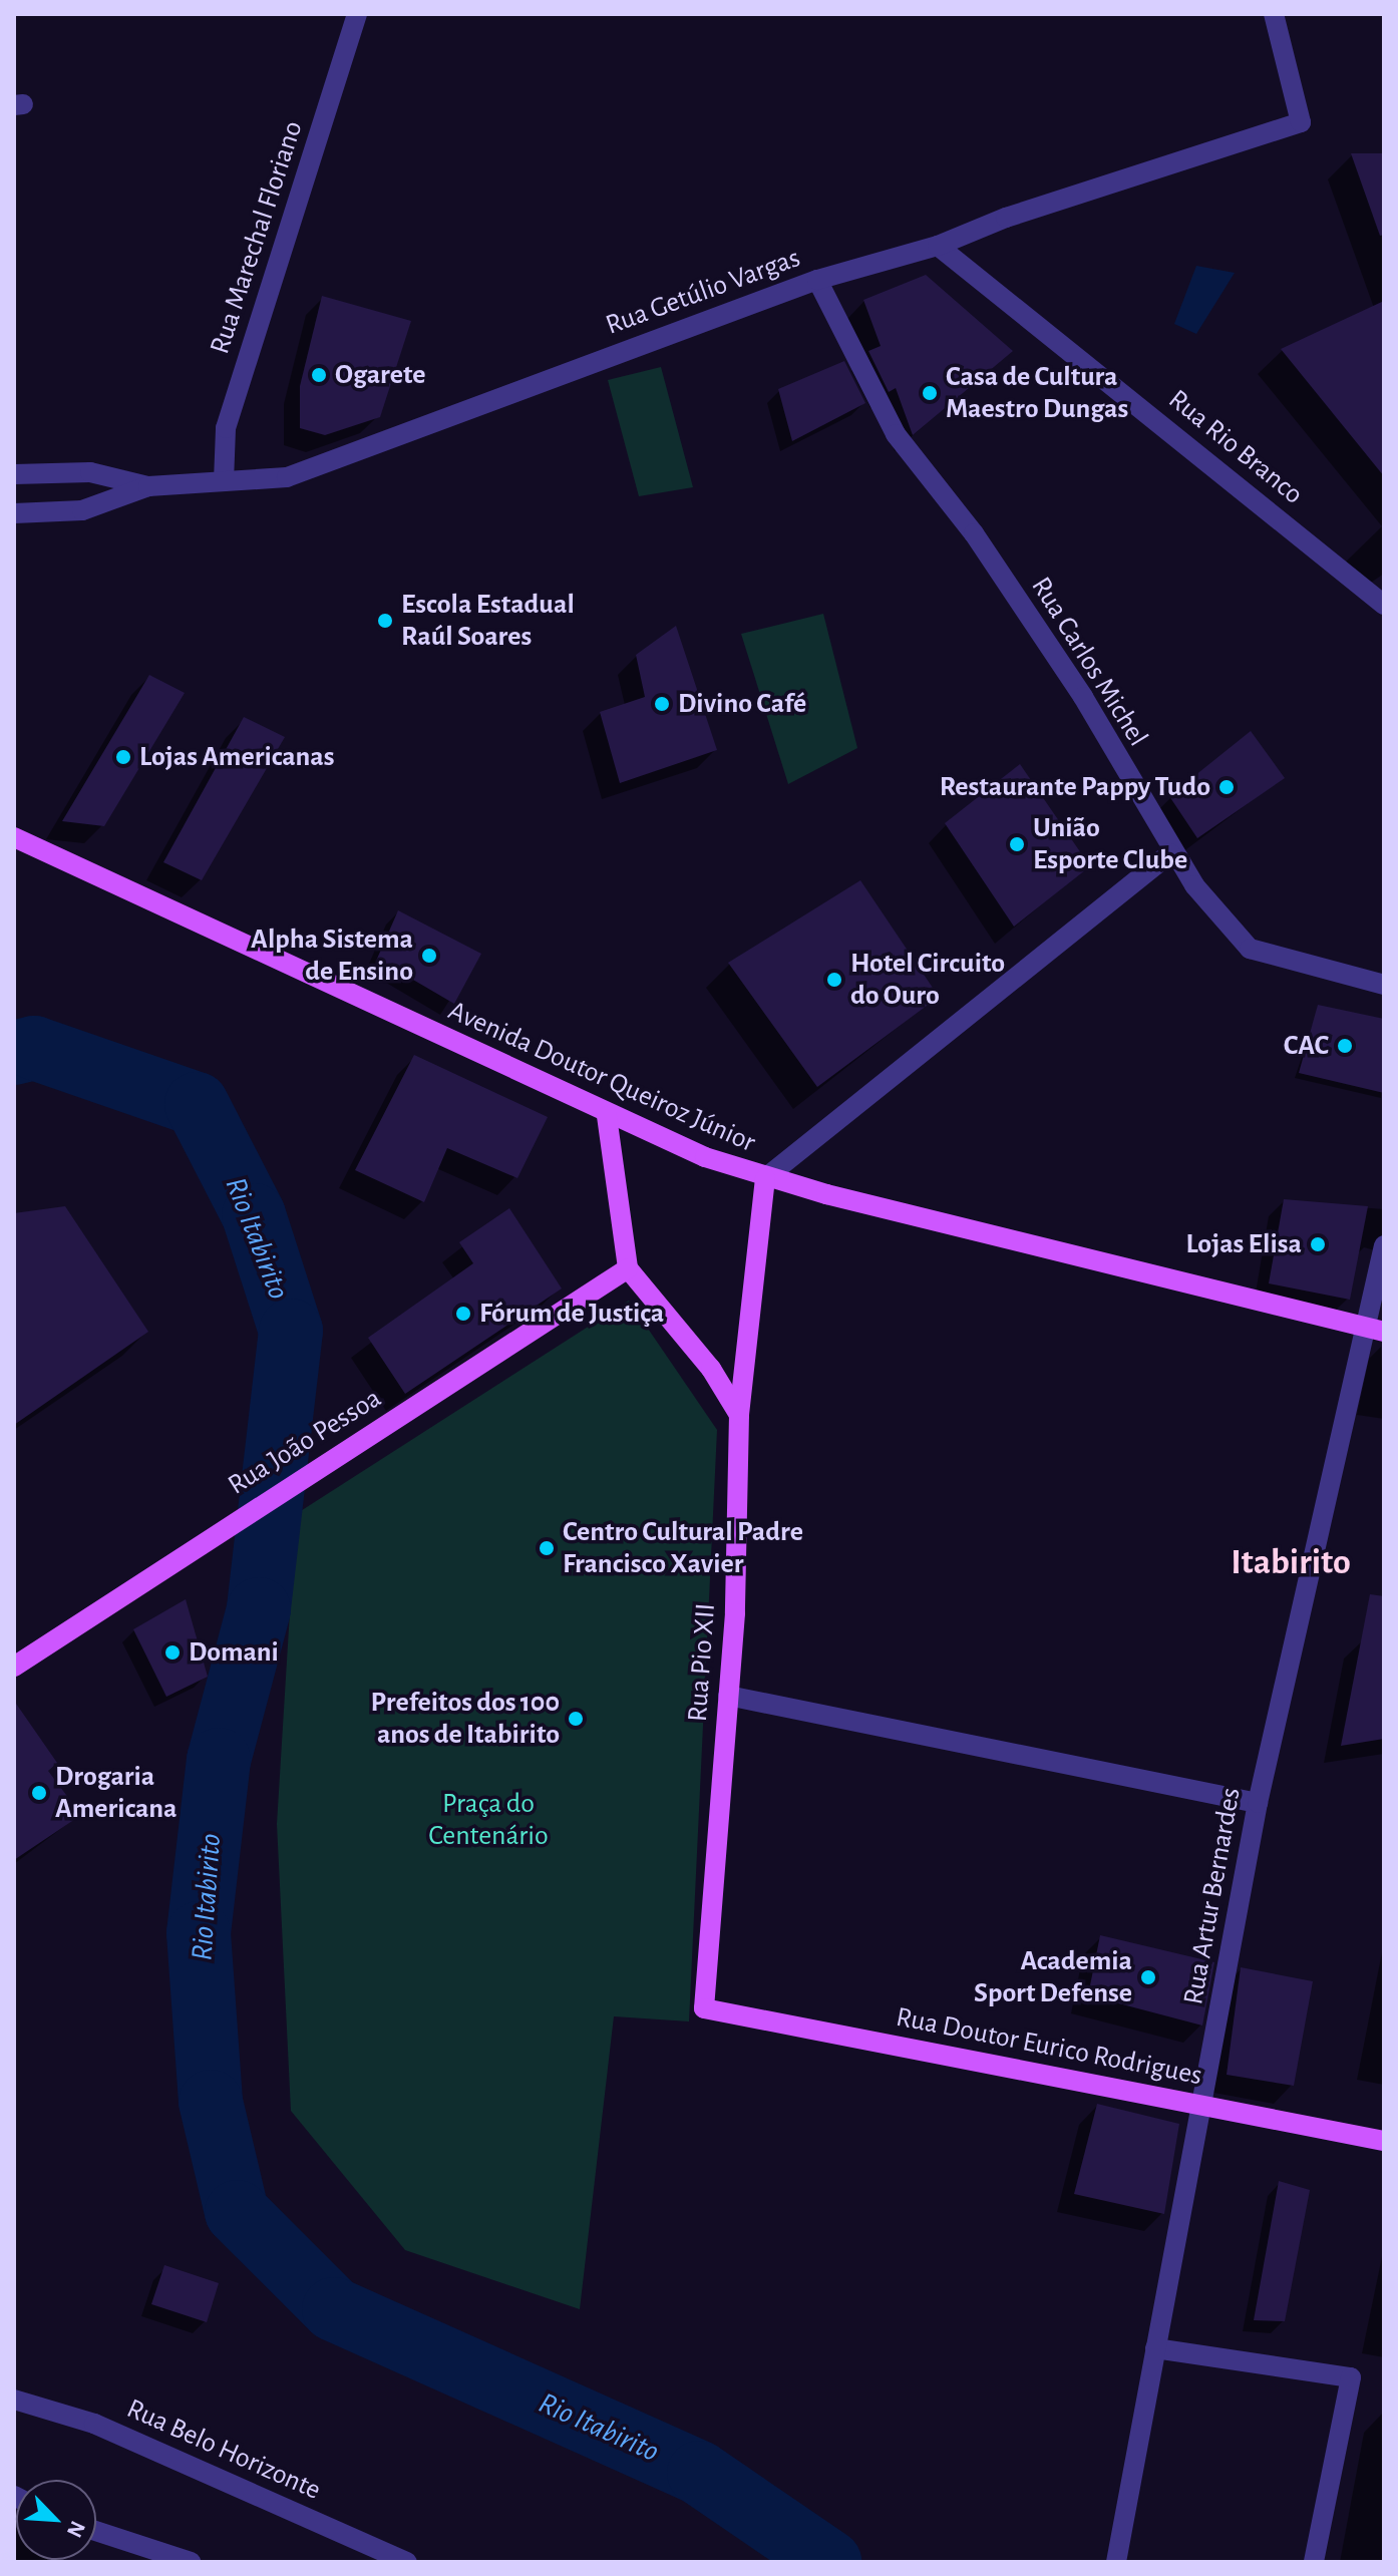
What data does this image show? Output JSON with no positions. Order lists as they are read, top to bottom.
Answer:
{
  "streets": {
    "main road": [
      "Avenida Doutor Queiroz Júnior",
      "Rua João Pessoa",
      "Rua Pio XII",
      "Rua Doutor Eurico Rodrigues"
    ],
    "street": [
      "Rua Marechal Floriano",
      "Rua Getúlio Vargas",
      "Rua Rio Branco",
      "Rua Carlos Michel",
      "Rua Artur Bernardes",
      "Rua Belo Horizonte"
    ]
  },
  "crossings": [
    ["Rua Marechal Floriano", "Rua Getúlio Vargas"],
    ["Rua Getúlio Vargas", "Rua Rio Branco"],
    ["Rua Getúlio Vargas", "Rua Carlos Michel"],
    ["Avenida Doutor Queiroz Júnior", "Rua Pio XII"],
    ["Avenida Doutor Queiroz Júnior", "Rua Artur Bernardes"],
    ["Rua Pio XII", "Rua Doutor Eurico Rodrigues"],
    ["Rua Artur Bernardes", "Rua Doutor Eurico Rodrigues"]
  ],
  "districts": ["Itabirito"],
  "water": ["Rio Itabirito"],
  "parks": ["Praça do Centenário"],
  "places": [
    "Ogarete",
    "Casa de Cultura Maestro Dungas",
    "Escola Estadual Raúl Soares",
    "Divino Café",
    "Lojas Americanas",
    "Restaurante Pappy Tudo",
    "União Esporte Clube",
    "Alpha Sistema de Ensino",
    "Hotel Circuito do Ouro",
    "CAC",
    "Lojas Elisa",
    "Fórum de Justiça",
    "Centro Cultural Padre Francisco Xavier",
    "Domani",
    "Prefeitos dos 100 anos de Itabirito",
    "Drogaria Americana",
    "Academia Sport Defense"
  ],
  "north": "bottom right"
}
